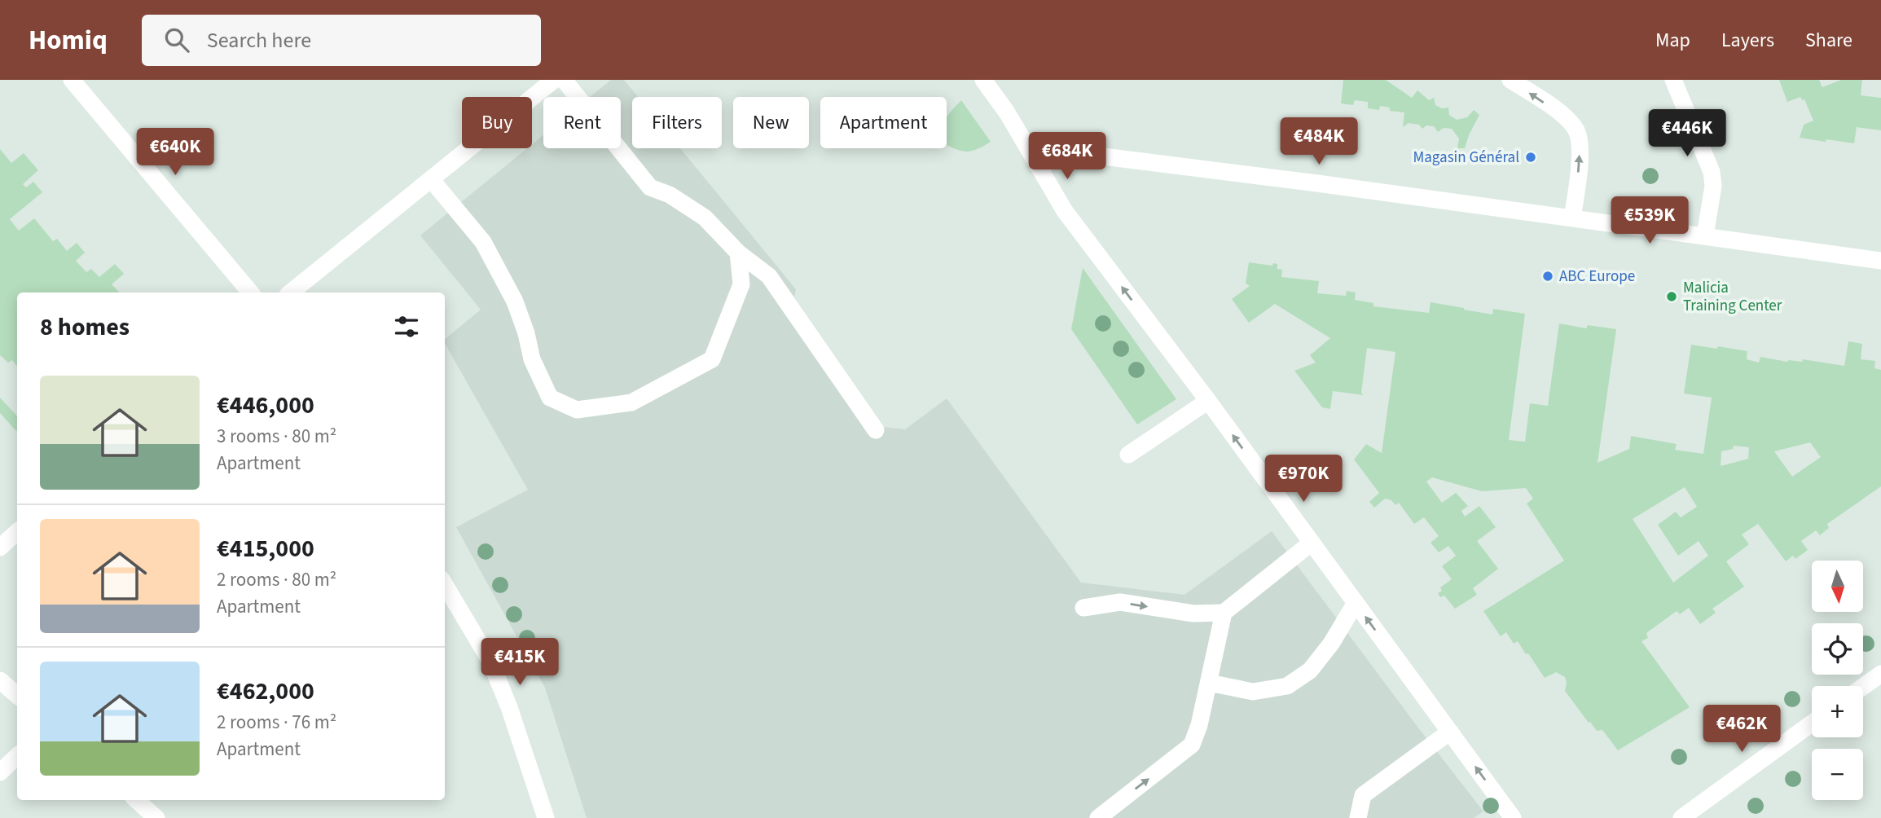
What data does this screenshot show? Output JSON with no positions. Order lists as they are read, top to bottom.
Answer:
{
  "places": ["Magasin Général", "ABC Europe", "Malicia Training Center"],
  "north": "bottom",
  "page": {
    "header": "Homiq",
    "search": "Search here",
    "nav": ["Map", "Layers", "Share"],
    "chip": [
      "Buy",
      "Rent",
      "Filters",
      "New",
      "Apartment"
    ],
    "price": [
      "€446K",
      "€484K",
      "€640K",
      "€684K",
      "€539K",
      "€970K",
      "€415K",
      "€462K"
    ],
    "heading": "8 homes",
    "list": [
      {
        "name": "€446,000",
        "note": "3 rooms · 80 m² · Apartment"
      },
      {
        "name": "€415,000",
        "note": "2 rooms · 80 m² · Apartment"
      },
      {
        "name": "€462,000",
        "note": "2 rooms · 76 m² · Apartment"
      }
    ],
    "map_buttons": ["+", "−"]
  }
}
